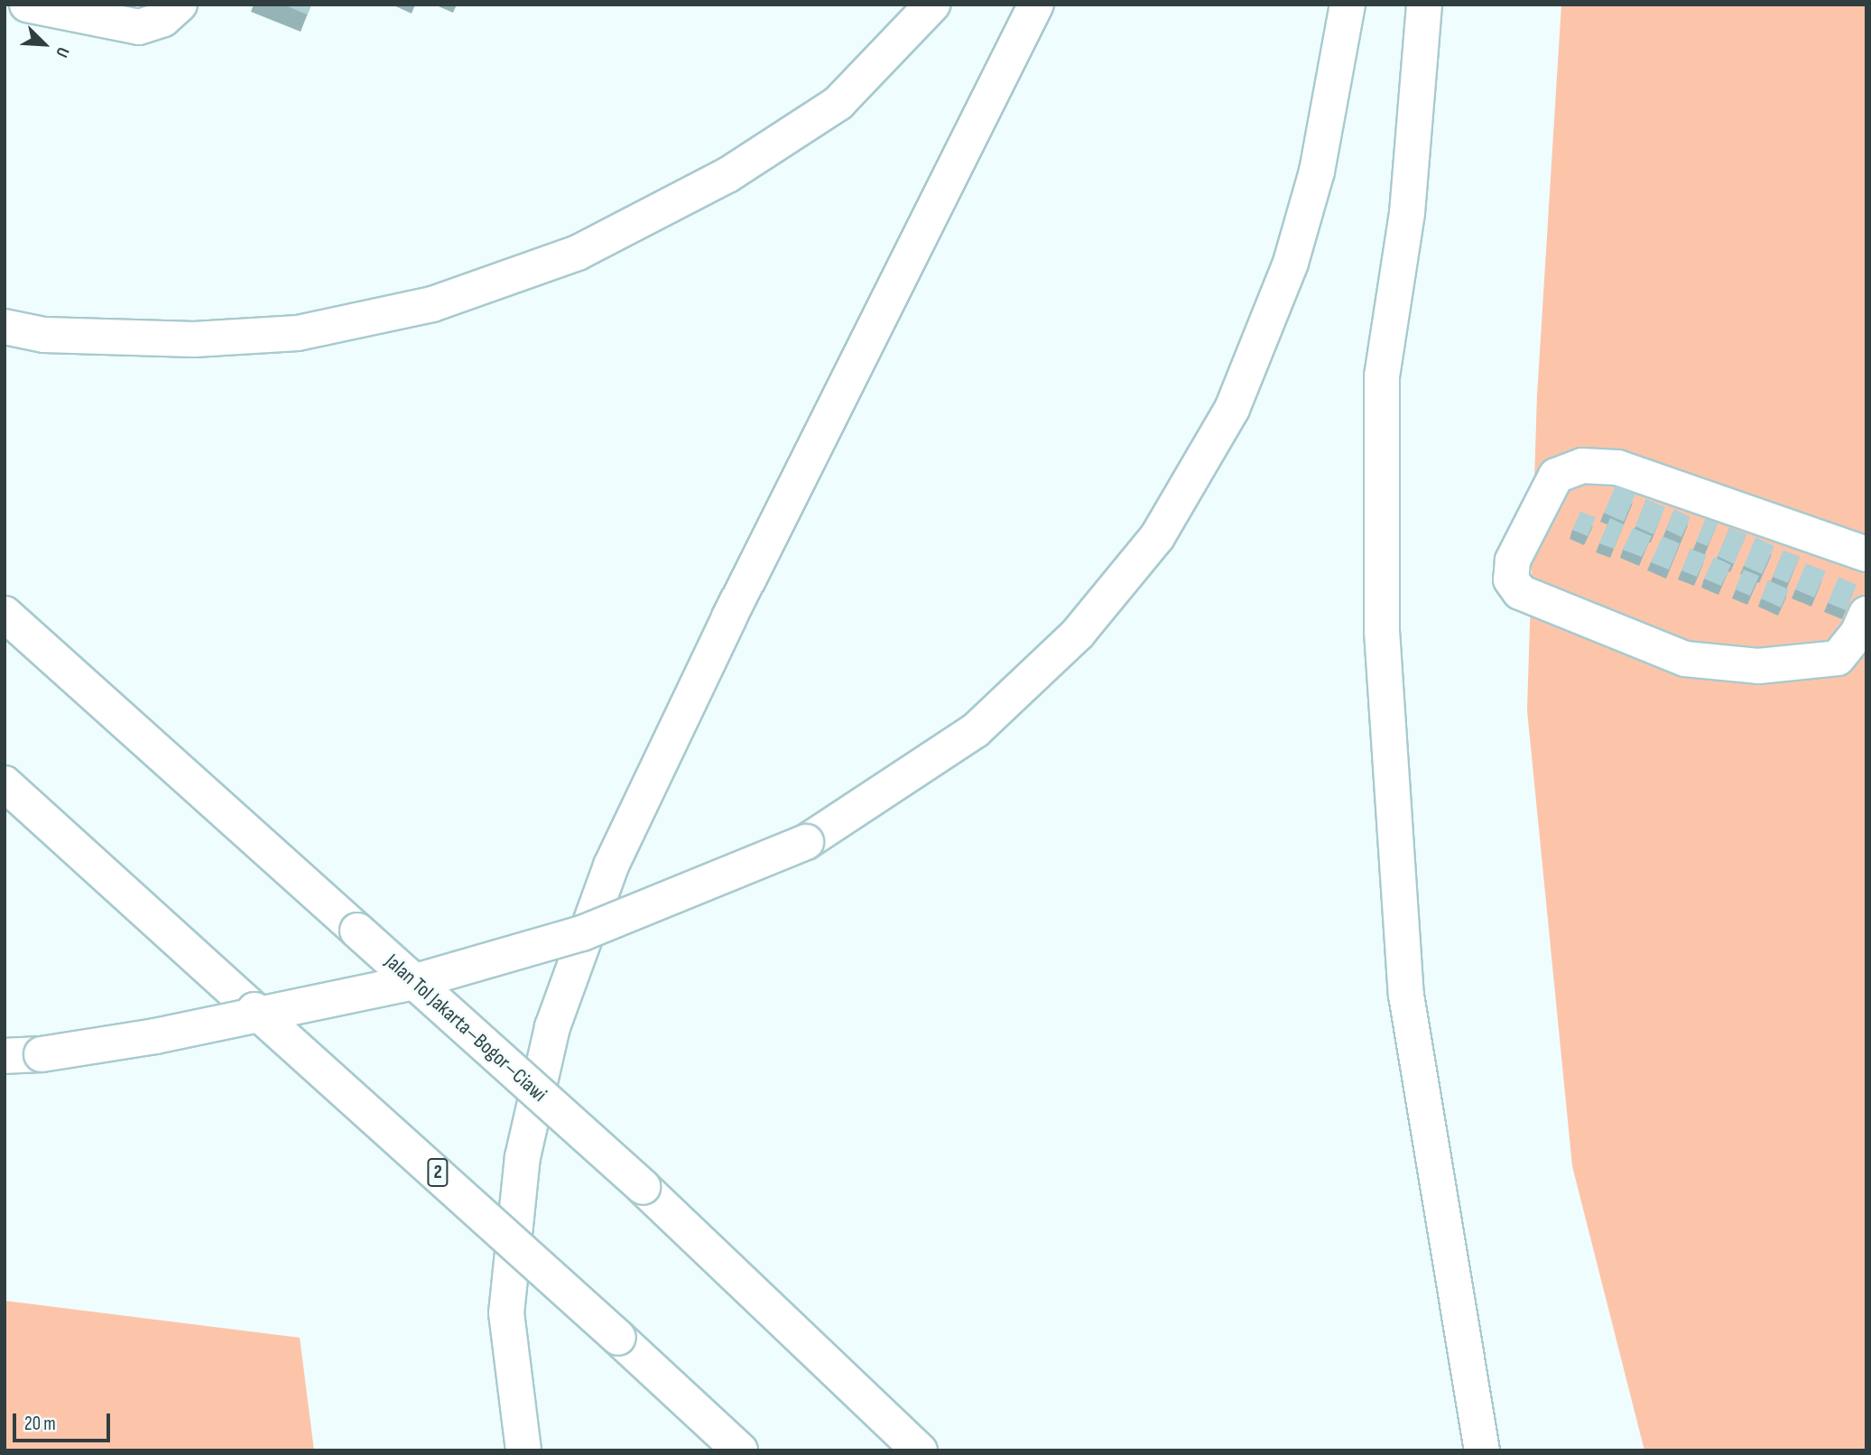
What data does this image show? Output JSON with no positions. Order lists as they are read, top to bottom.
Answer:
{
  "streets": {
    "main road": ["Jalan Tol Jakarta–Bogor–Ciawi", "2"]
  },
  "scale_bar": "20 m",
  "north": "bottom right"
}
